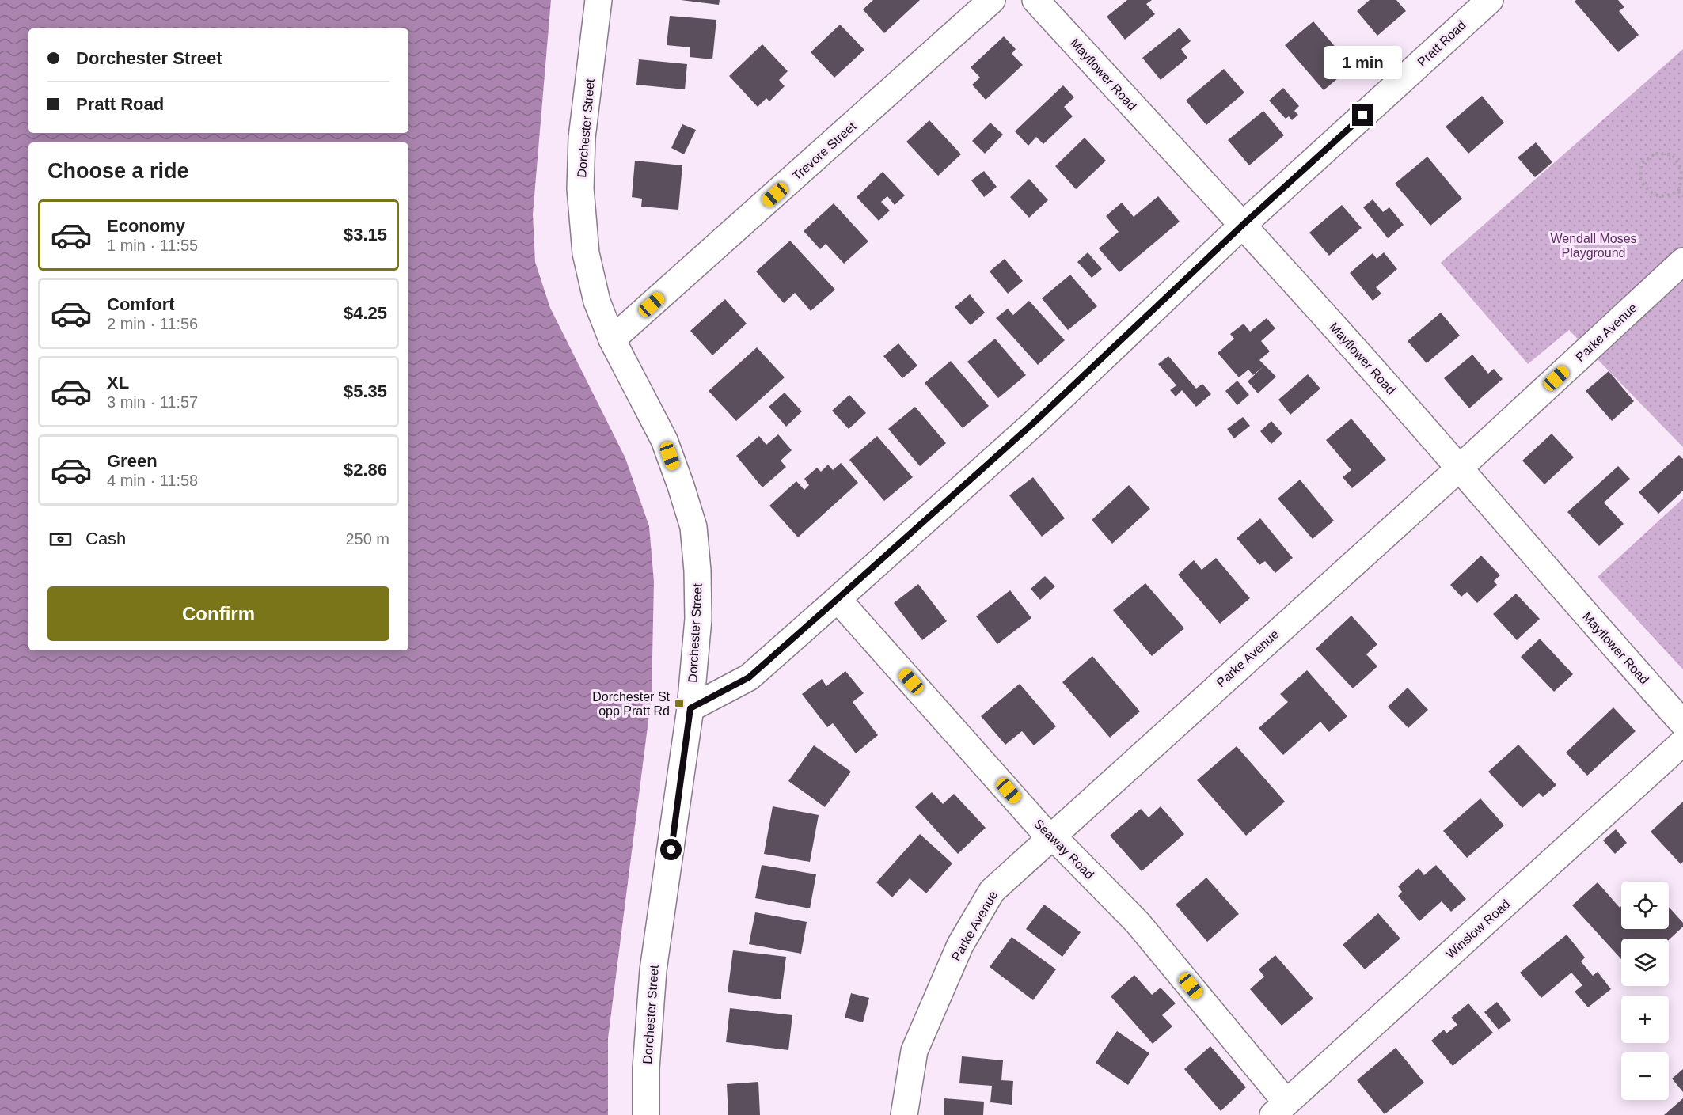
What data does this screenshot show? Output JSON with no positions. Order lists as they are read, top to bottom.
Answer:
{
  "streets": {
    "street": [
      "Pratt Road",
      "Mayflower Road",
      "Dorchester Street",
      "Trevore Street",
      "Parke Avenue",
      "Seaway Road",
      "Winslow Road"
    ]
  },
  "crossings": [
    ["Pratt Road", "Mayflower Road"],
    ["Pratt Road", "Dorchester Street"],
    ["Pratt Road", "Seaway Road"],
    ["Mayflower Road", "Parke Avenue"],
    ["Dorchester Street", "Trevore Street"],
    ["Parke Avenue", "Seaway Road"],
    ["Seaway Road", "Winslow Road"]
  ],
  "parks": ["Wendall Moses Playground"],
  "places": {
    "transit": ["Dorchester St opp Pratt Rd"]
  },
  "page": {
    "banner": ["Dorchester Street", "Pratt Road"],
    "bubble": "1 min",
    "heading": "Choose a ride",
    "list": [
      {
        "name": "Economy",
        "note": "1 min · 11:55",
        "value": "$3.15"
      },
      {
        "name": "Comfort",
        "note": "2 min · 11:56",
        "value": "$4.25"
      },
      {
        "name": "XL",
        "note": "3 min · 11:57",
        "value": "$5.35"
      },
      {
        "name": "Green",
        "note": "4 min · 11:58",
        "value": "$2.86"
      }
    ],
    "pay": ["Cash", "250 m"],
    "buttons": "Confirm",
    "map_buttons": ["+", "−"]
  }
}
